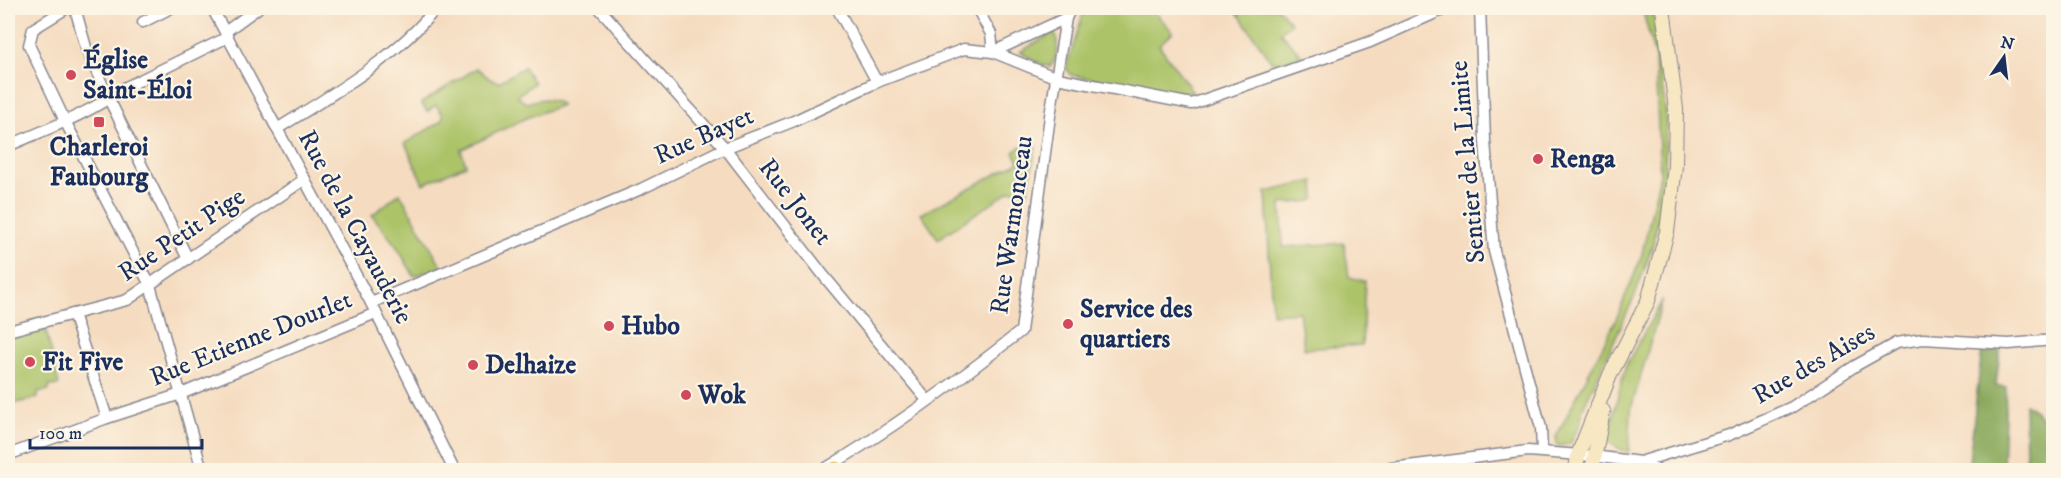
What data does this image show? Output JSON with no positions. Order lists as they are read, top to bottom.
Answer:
{
  "streets": {
    "street": [
      "Rue Bayet",
      "Sentier de la Limite",
      "Rue Jonet",
      "Rue Warmonceau",
      "Rue de la Cayauderie",
      "Rue Petit Pige",
      "Rue Etienne Dourlet",
      "Rue des Aises"
    ]
  },
  "crossings": [
    ["Rue Bayet", "Rue Jonet"],
    ["Rue Bayet", "Rue Warmonceau"],
    ["Rue Bayet", "Rue de la Cayauderie"],
    ["Rue Bayet", "Rue Etienne Dourlet"],
    ["Rue Jonet", "Rue Warmonceau"],
    ["Rue de la Cayauderie", "Rue Petit Pige"],
    ["Rue de la Cayauderie", "Rue Etienne Dourlet"]
  ],
  "places": {
    "other": [
      "Église Saint-Éloi",
      "Renga",
      "Service des quartiers",
      "Hubo",
      "Fit Five",
      "Delhaize",
      "Wok"
    ],
    "transit": ["Charleroi Faubourg"]
  },
  "scale_bar": "100 m",
  "north": "top"
}
